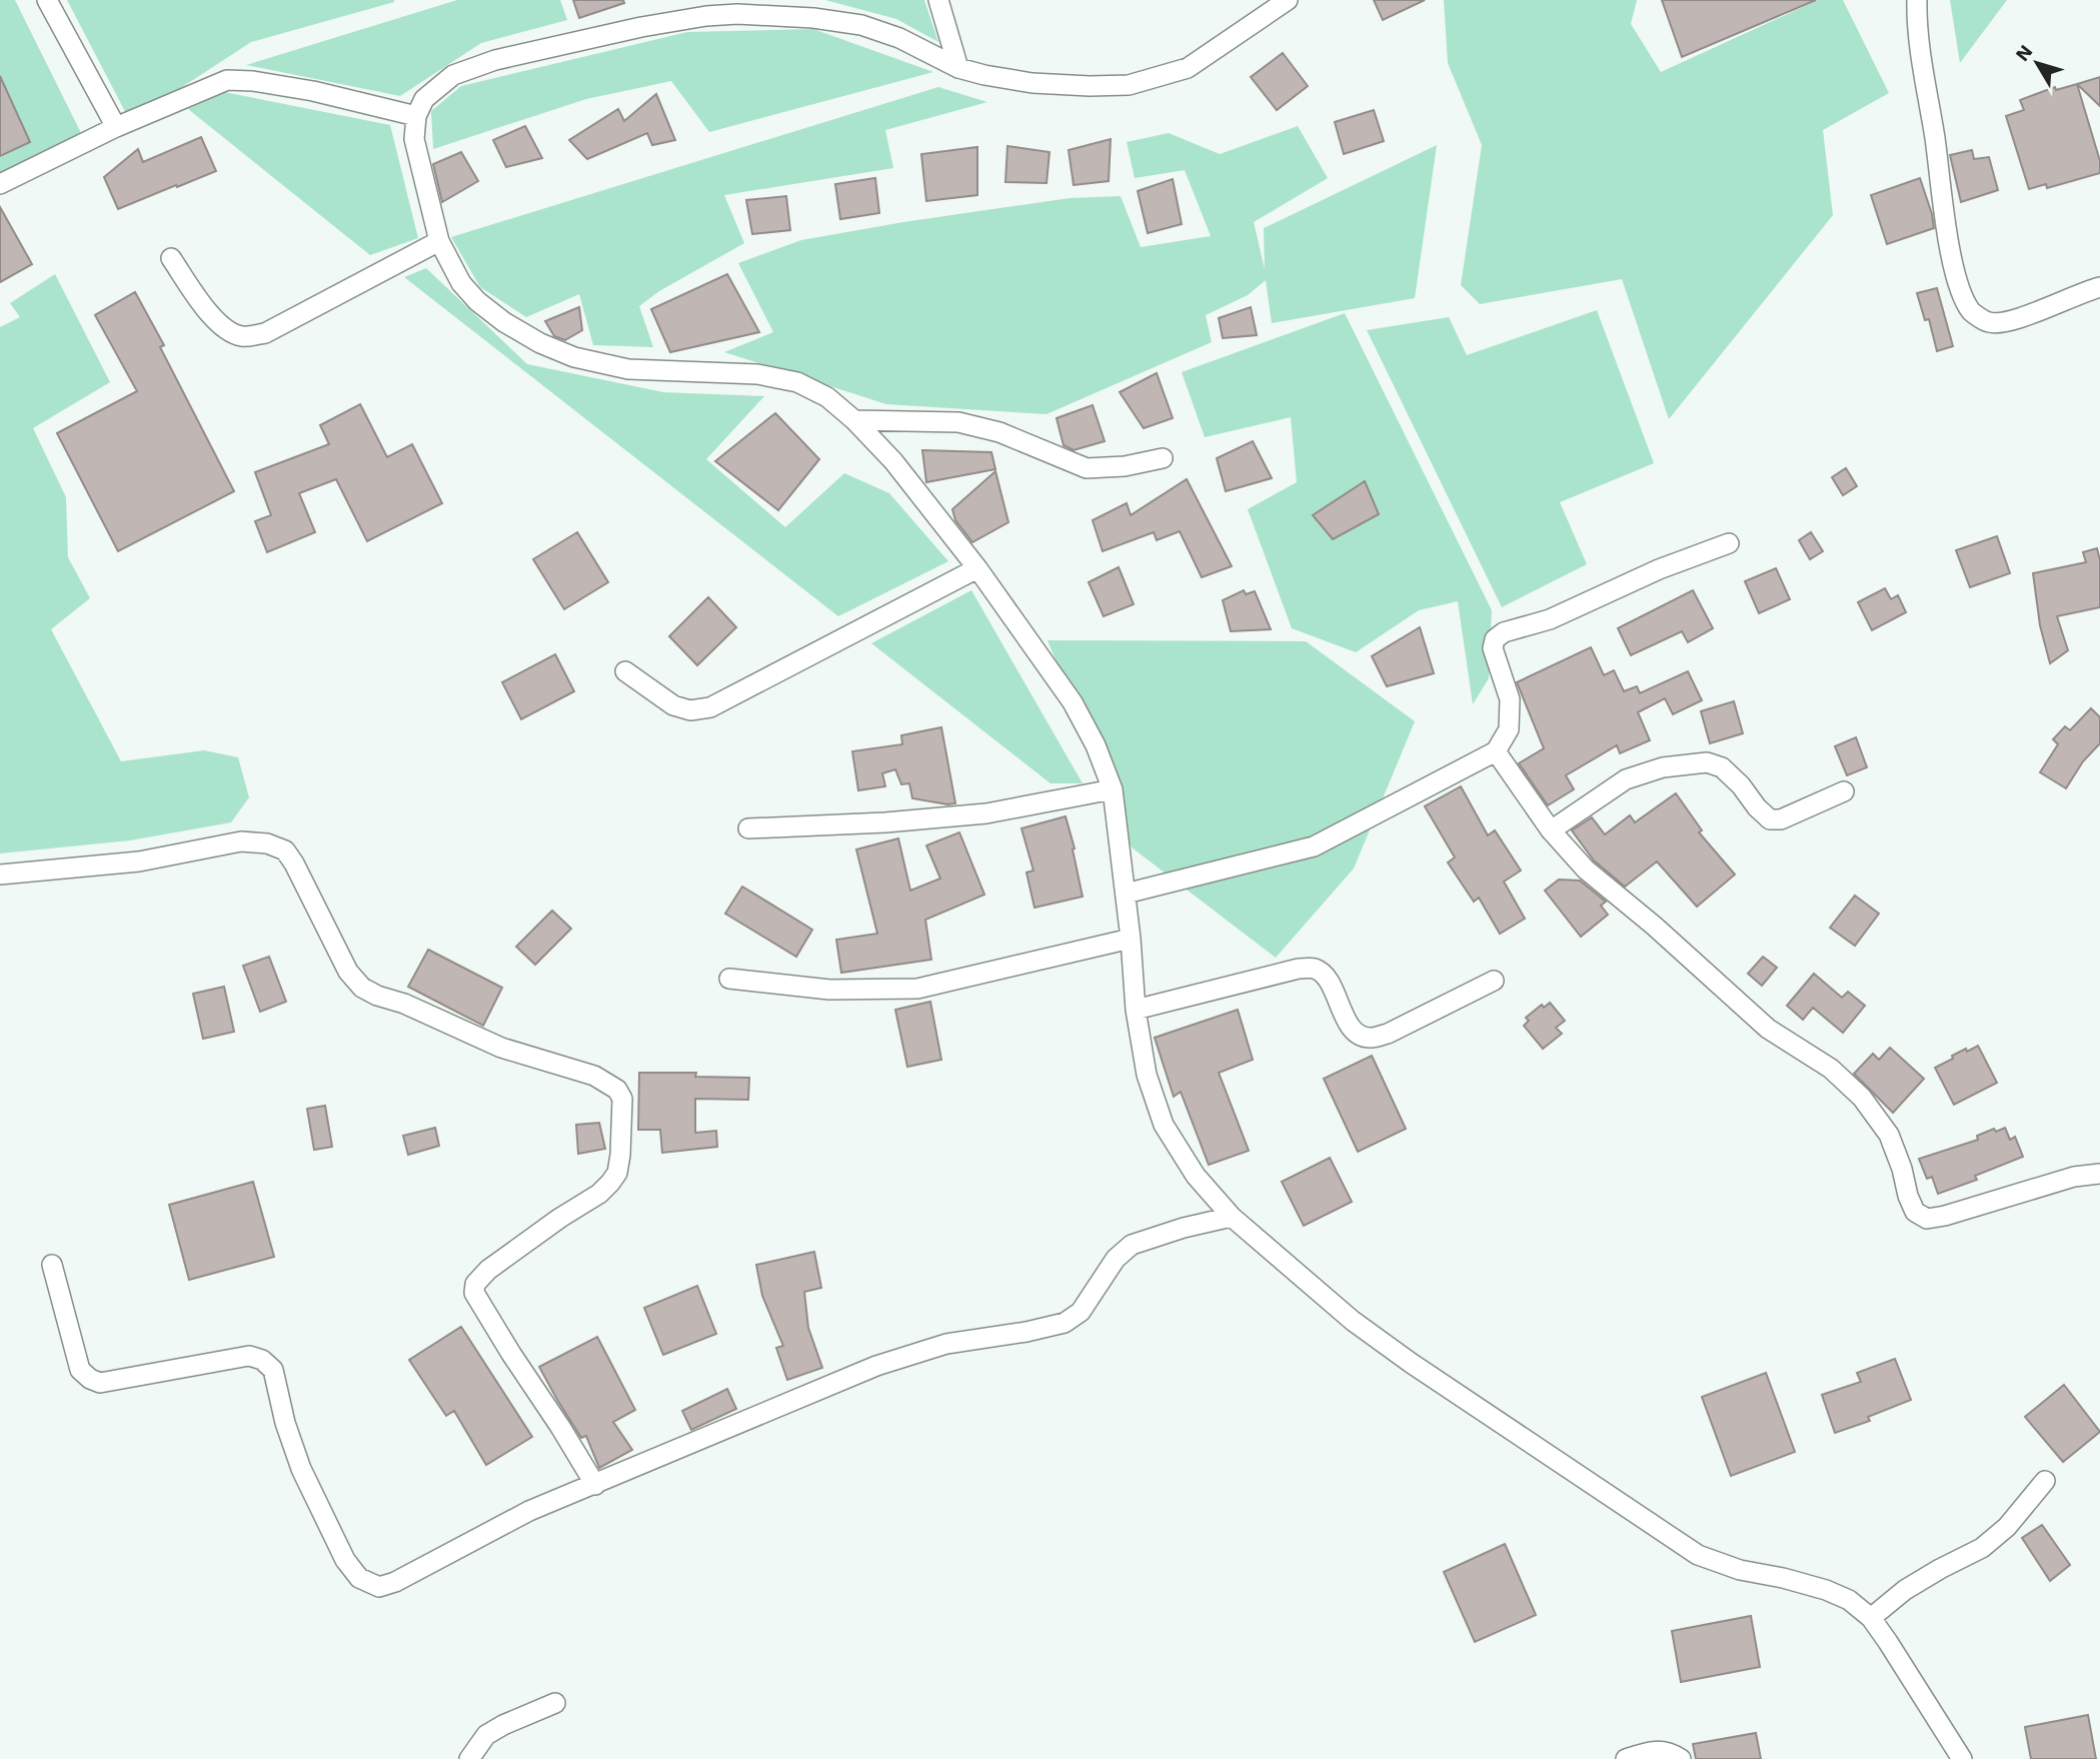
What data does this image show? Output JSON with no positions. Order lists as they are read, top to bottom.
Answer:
{
  "north": "top left"
}
